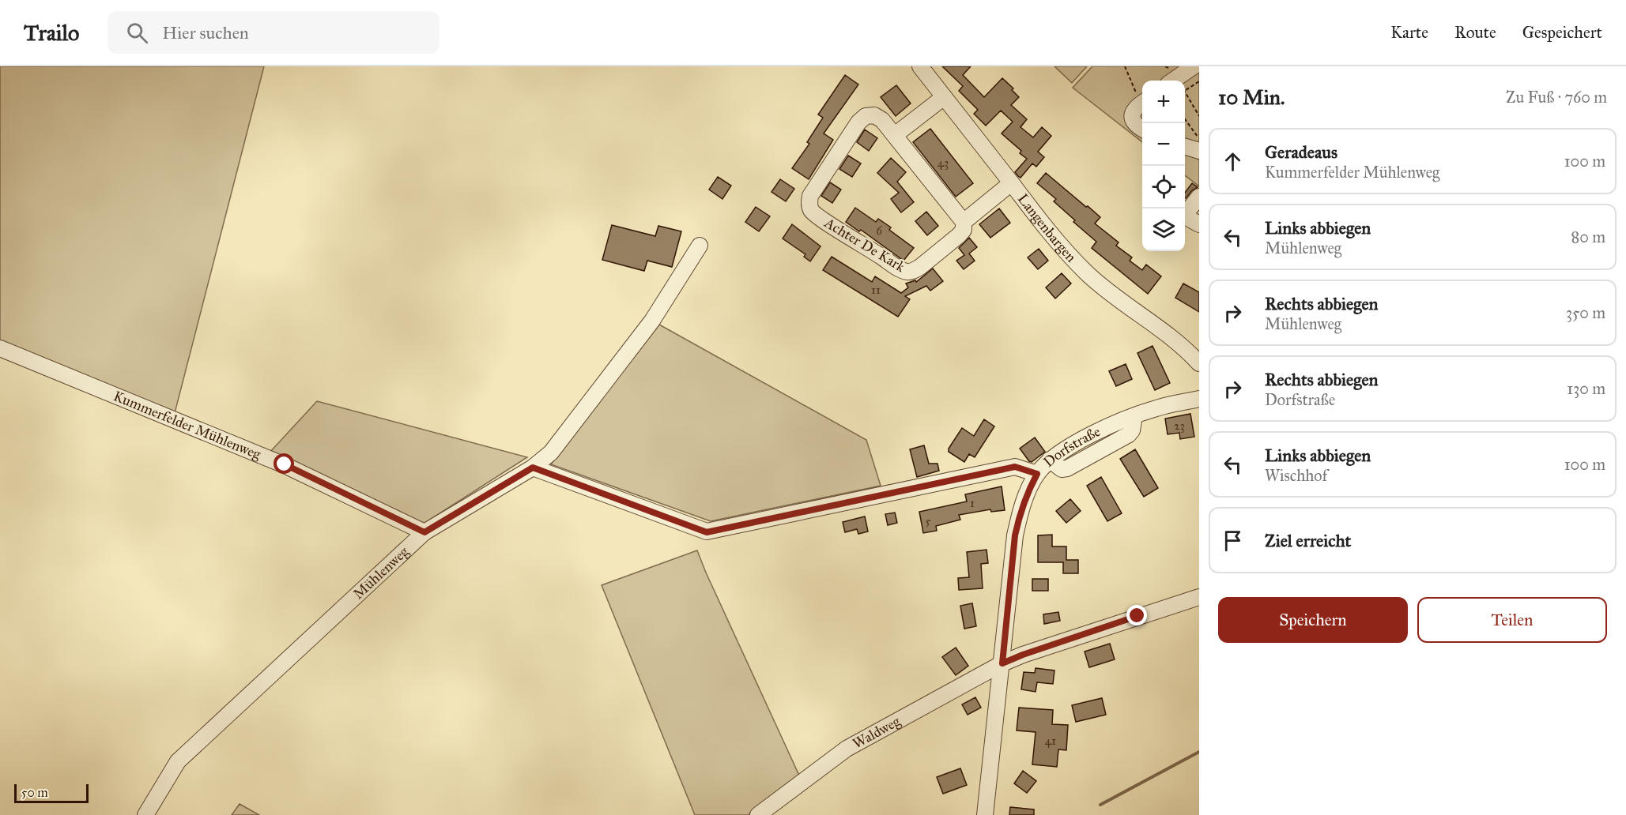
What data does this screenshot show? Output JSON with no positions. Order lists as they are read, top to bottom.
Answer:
{
  "streets": {
    "street": [
      "Langenbargen",
      "Achter De Kark",
      "Kummerfelder Mühlenweg",
      "Dorfstraße",
      "Mühlenweg",
      "Waldweg"
    ]
  },
  "crossings": [
    ["Langenbargen", "Achter De Kark"],
    ["Kummerfelder Mühlenweg", "Mühlenweg"],
    ["Dorfstraße", "Waldweg"]
  ],
  "house_numbers": [
    "43",
    "6",
    "11",
    "23",
    "1",
    "5",
    "41"
  ],
  "scale_bar": "50 m",
  "page": {
    "header": "Trailo",
    "search": "Hier suchen",
    "nav": ["Karte", "Route", "Gespeichert"],
    "heading": ["10 Min.", "Zu Fuß · 760 m"],
    "map_buttons": ["+", "−"],
    "list": [
      ["Geradeaus", "Kummerfelder Mühlenweg", "100 m"],
      ["Links abbiegen", "Mühlenweg", "80 m"],
      ["Rechts abbiegen", "Mühlenweg", "350 m"],
      ["Rechts abbiegen", "Dorfstraße", "130 m"],
      ["Links abbiegen", "Wischhof", "100 m"],
      "Ziel erreicht"
    ],
    "buttons": ["Speichern", "Teilen"],
    "scale": "50 m"
  }
}
